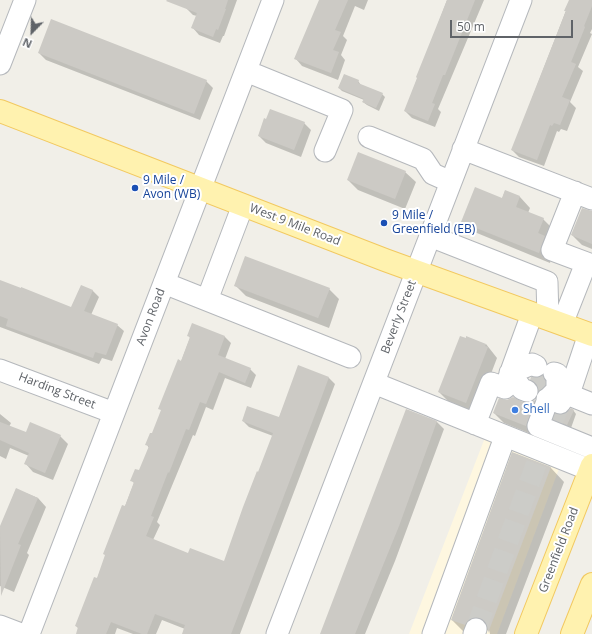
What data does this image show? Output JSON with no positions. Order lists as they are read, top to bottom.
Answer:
{
  "streets": {
    "main road": ["West 9 Mile Road", "Greenfield Road"],
    "street": ["Avon Road", "Beverly Street", "Harding Street"]
  },
  "crossings": [
    ["West 9 Mile Road", "Avon Road"],
    ["West 9 Mile Road", "Beverly Street"],
    ["Avon Road", "Harding Street"]
  ],
  "places": ["9 Mile / Avon (WB)", "9 Mile / Greenfield (EB)", "Shell"],
  "scale_bar": "50 m",
  "north": "bottom left"
}
